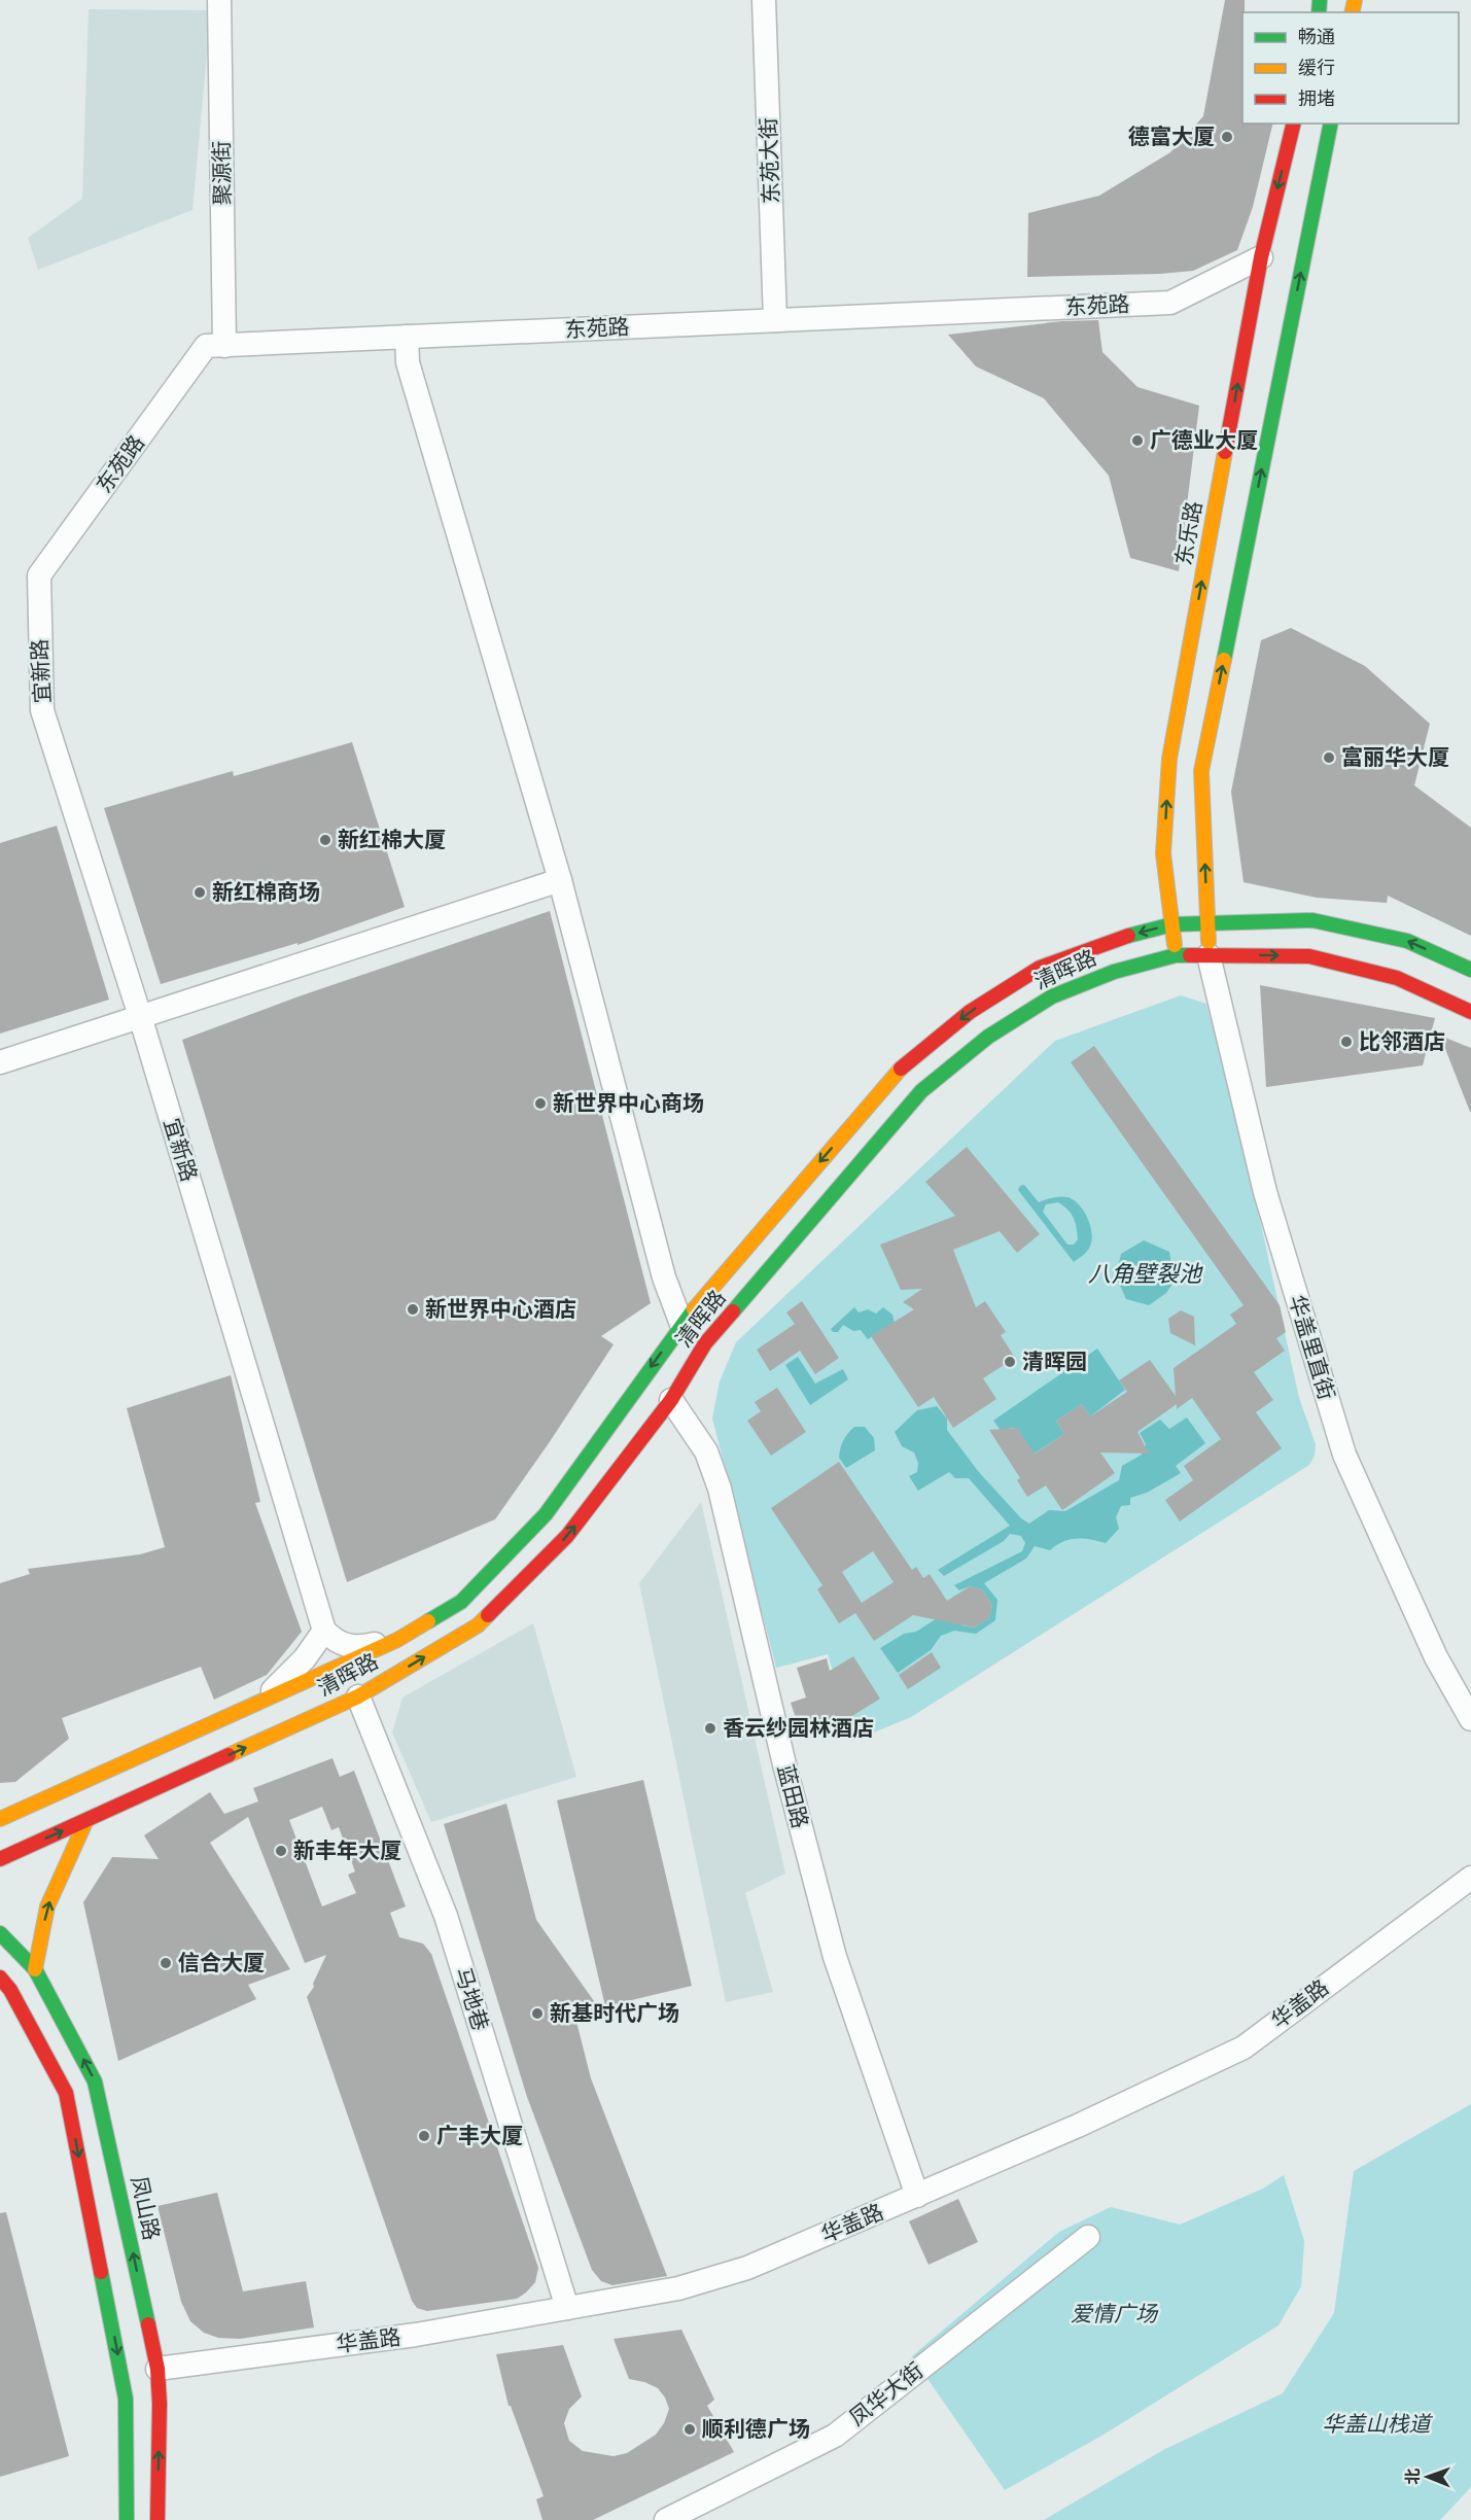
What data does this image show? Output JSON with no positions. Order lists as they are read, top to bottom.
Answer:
{
  "streets": {
    "street": [
      "东苑大街",
      "聚源街",
      "东苑路",
      "东乐路",
      "宜新路",
      "清晖路",
      "华盖里直街",
      "蓝田路",
      "马地巷",
      "华盖路",
      "凤山路",
      "凤华大街"
    ]
  },
  "crossings": [
    ["东苑大街", "东苑路"],
    ["聚源街", "东苑路"],
    ["东苑路", "东乐路"],
    ["东苑路", "宜新路"],
    ["东乐路", "清晖路"],
    ["清晖路", "华盖里直街"],
    ["清晖路", "蓝田路"],
    ["清晖路", "马地巷"],
    ["蓝田路", "华盖路"],
    ["马地巷", "华盖路"],
    ["华盖路", "凤山路"]
  ],
  "water": ["八角壁裂池"],
  "parks": ["爱情广场", "华盖山栈道"],
  "places": [
    "德富大厦",
    "广德业大厦",
    "富丽华大厦",
    "新红棉大厦",
    "新红棉商场",
    "比邻酒店",
    "新世界中心商场",
    "新世界中心酒店",
    "清晖园",
    "香云纱园林酒店",
    "新丰年大厦",
    "信合大厦",
    "新基时代广场",
    "广丰大厦",
    "顺利德广场"
  ],
  "legend": ["畅通", "缓行", "拥堵"],
  "north": "left"
}
